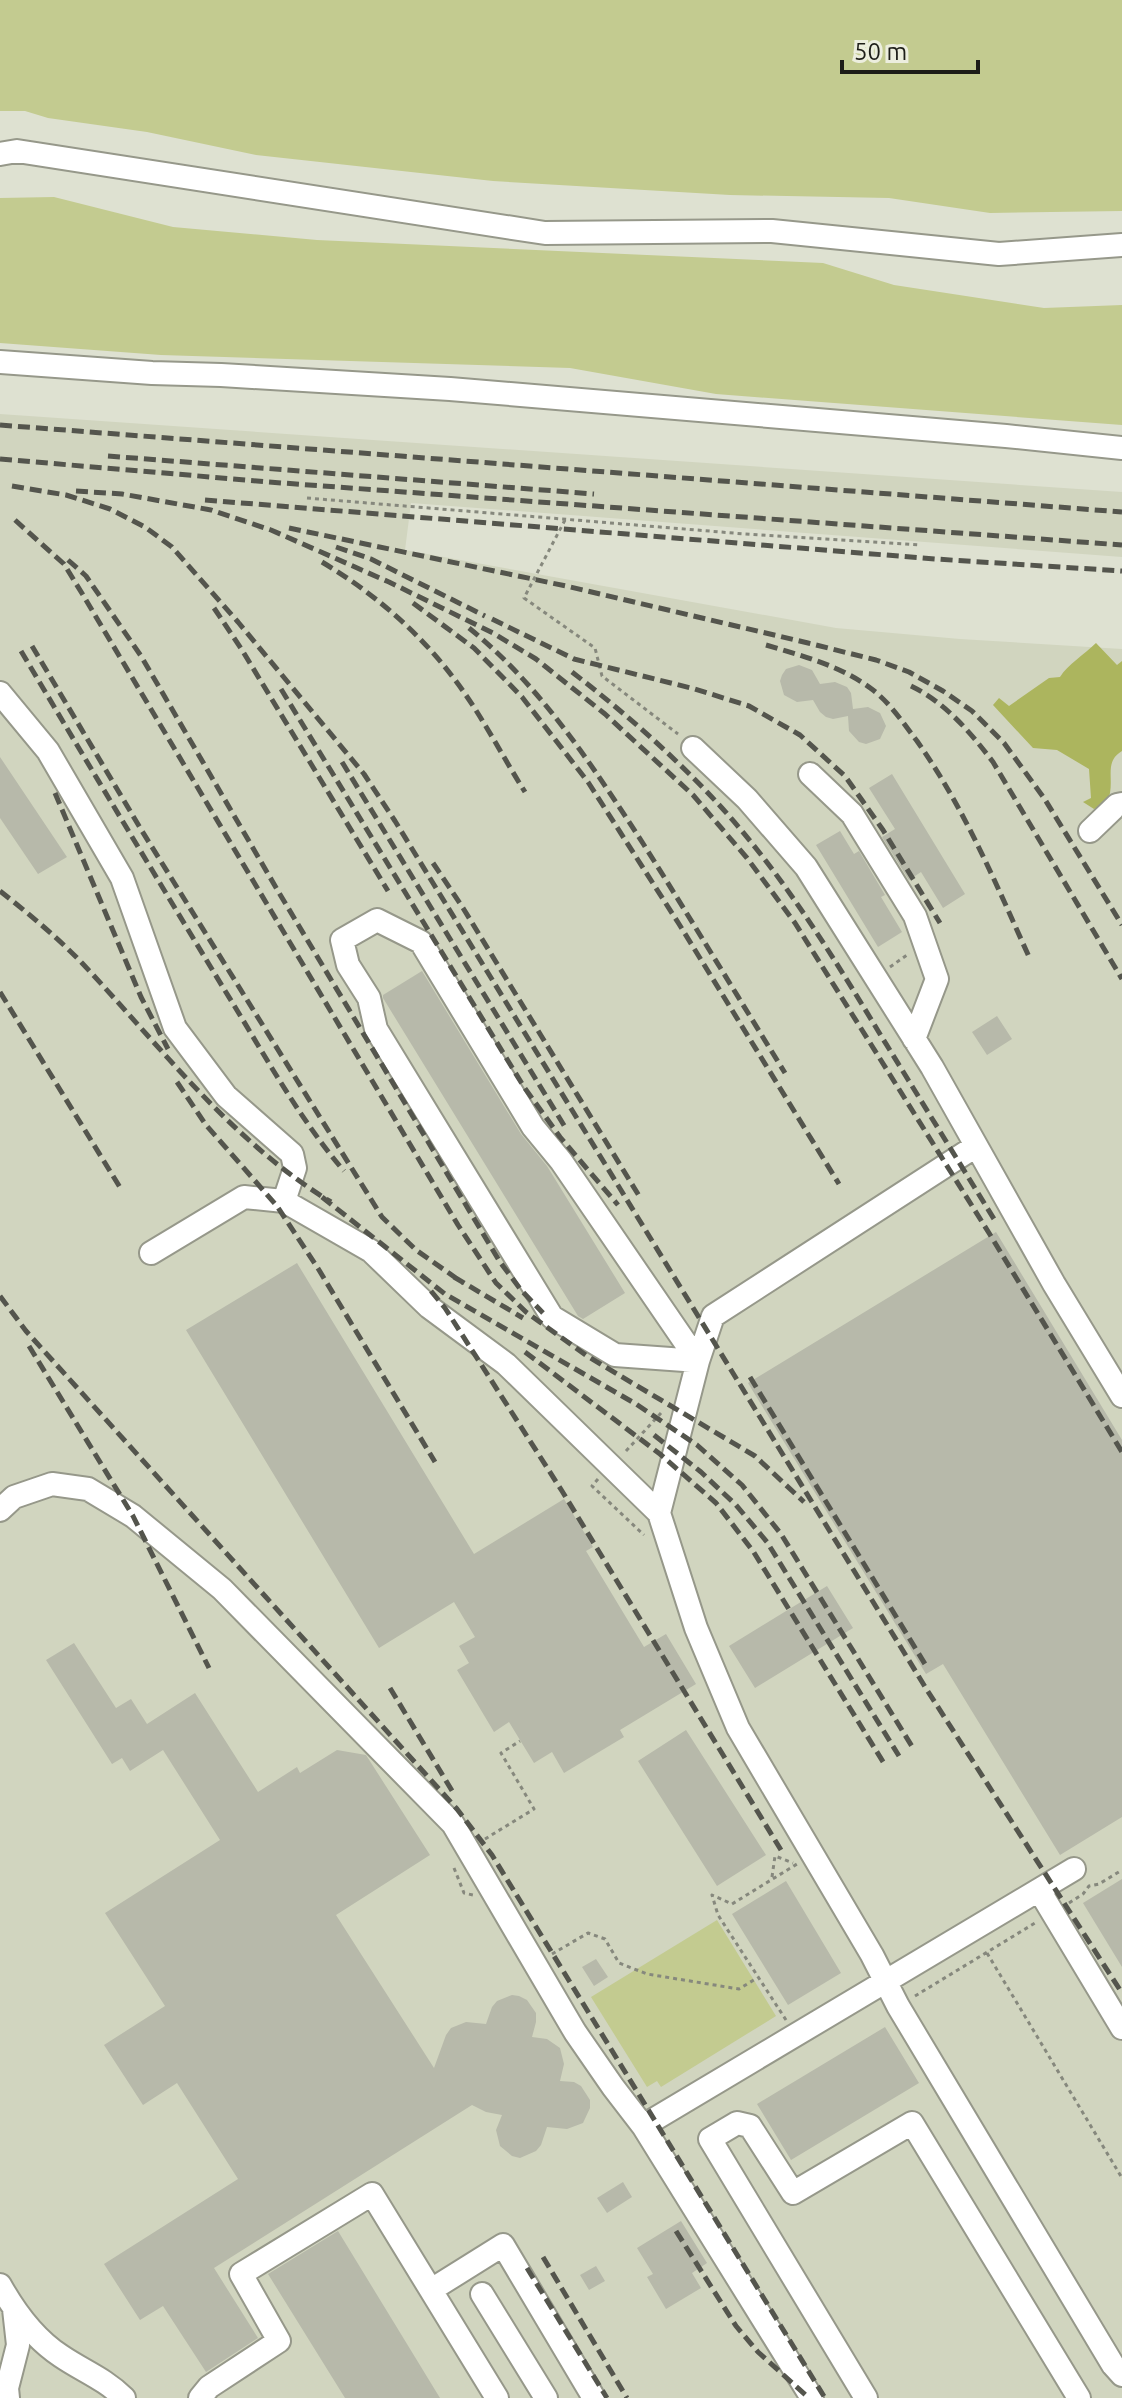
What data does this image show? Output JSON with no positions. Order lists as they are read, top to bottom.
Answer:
{
  "scale_bar": "50 m"
}
